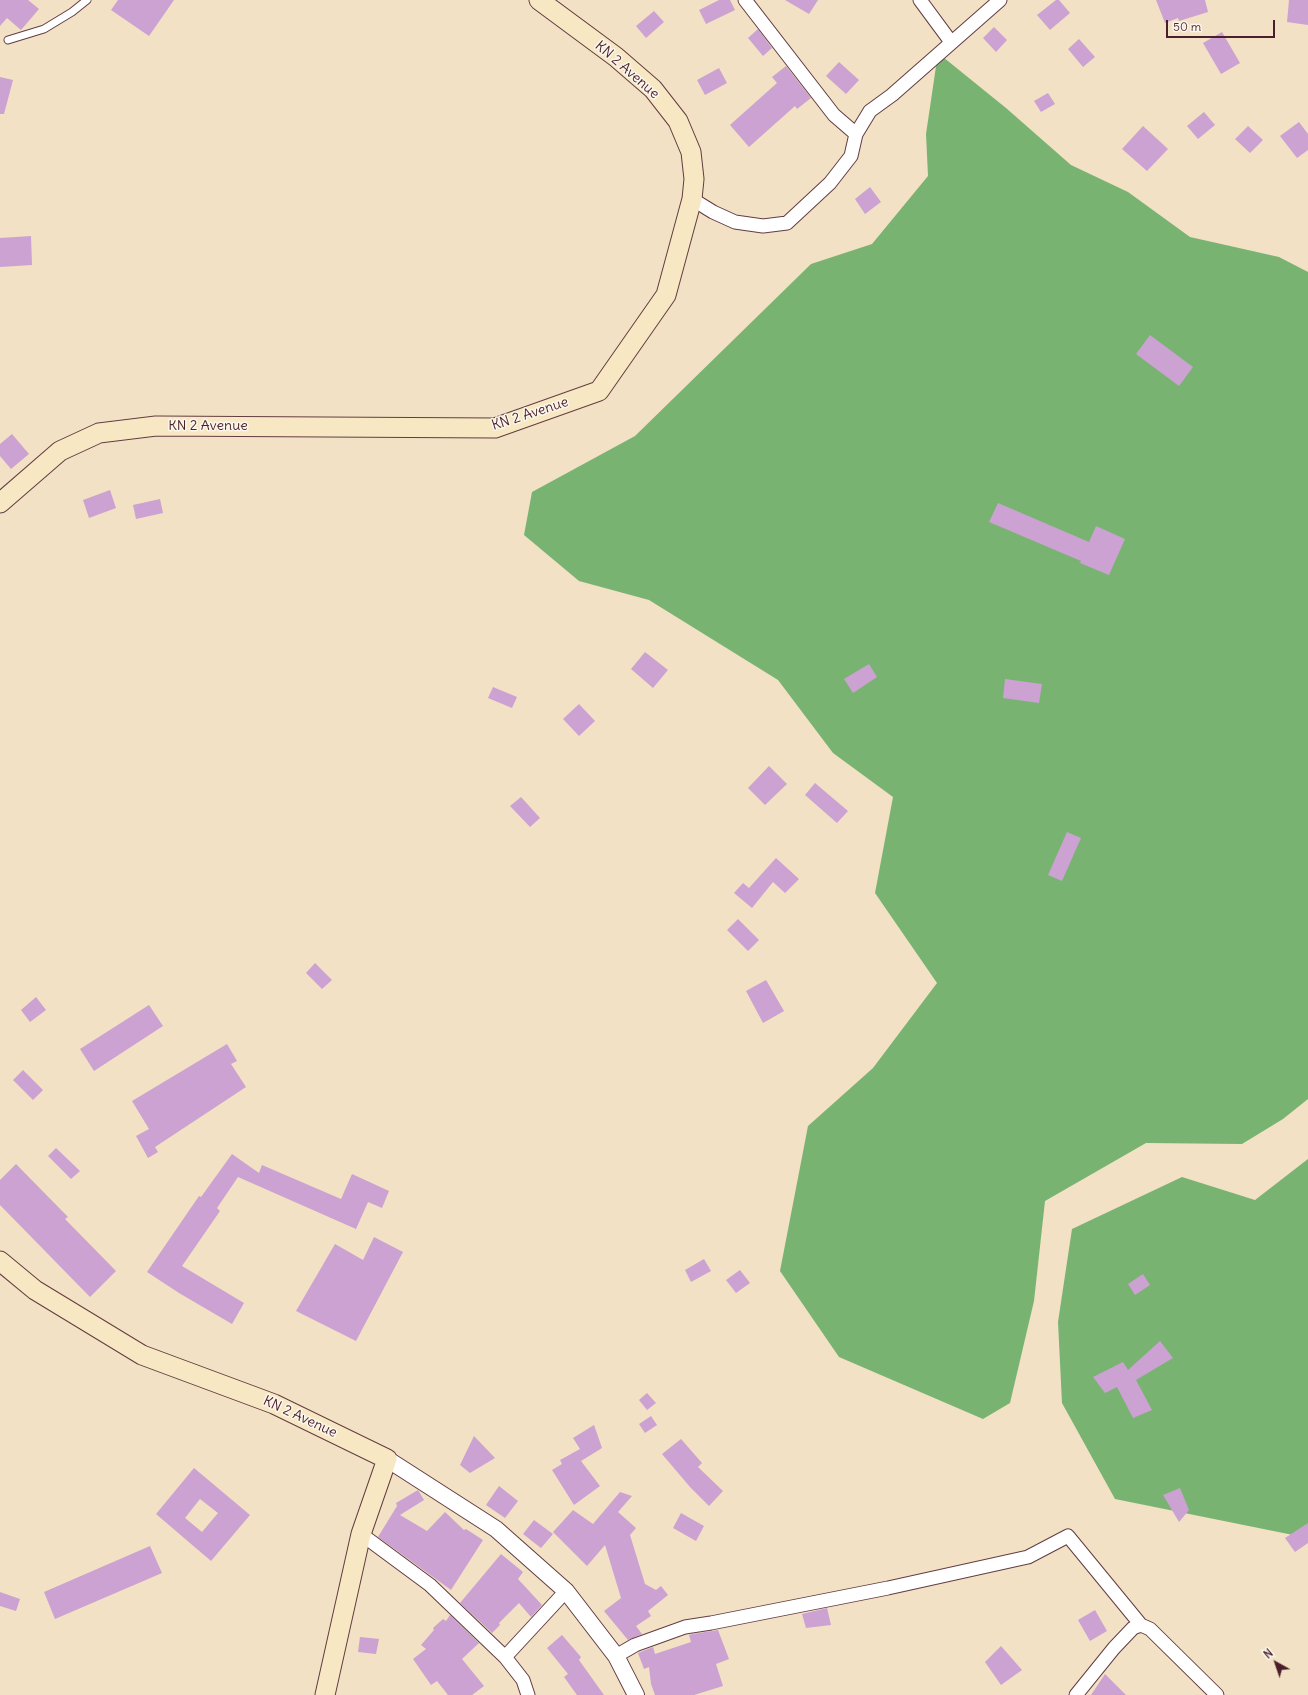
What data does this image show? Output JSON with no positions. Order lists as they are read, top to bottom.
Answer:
{
  "streets": {
    "main road": ["KN 2 Avenue"]
  },
  "scale_bar": "50 m",
  "north": "top left"
}
